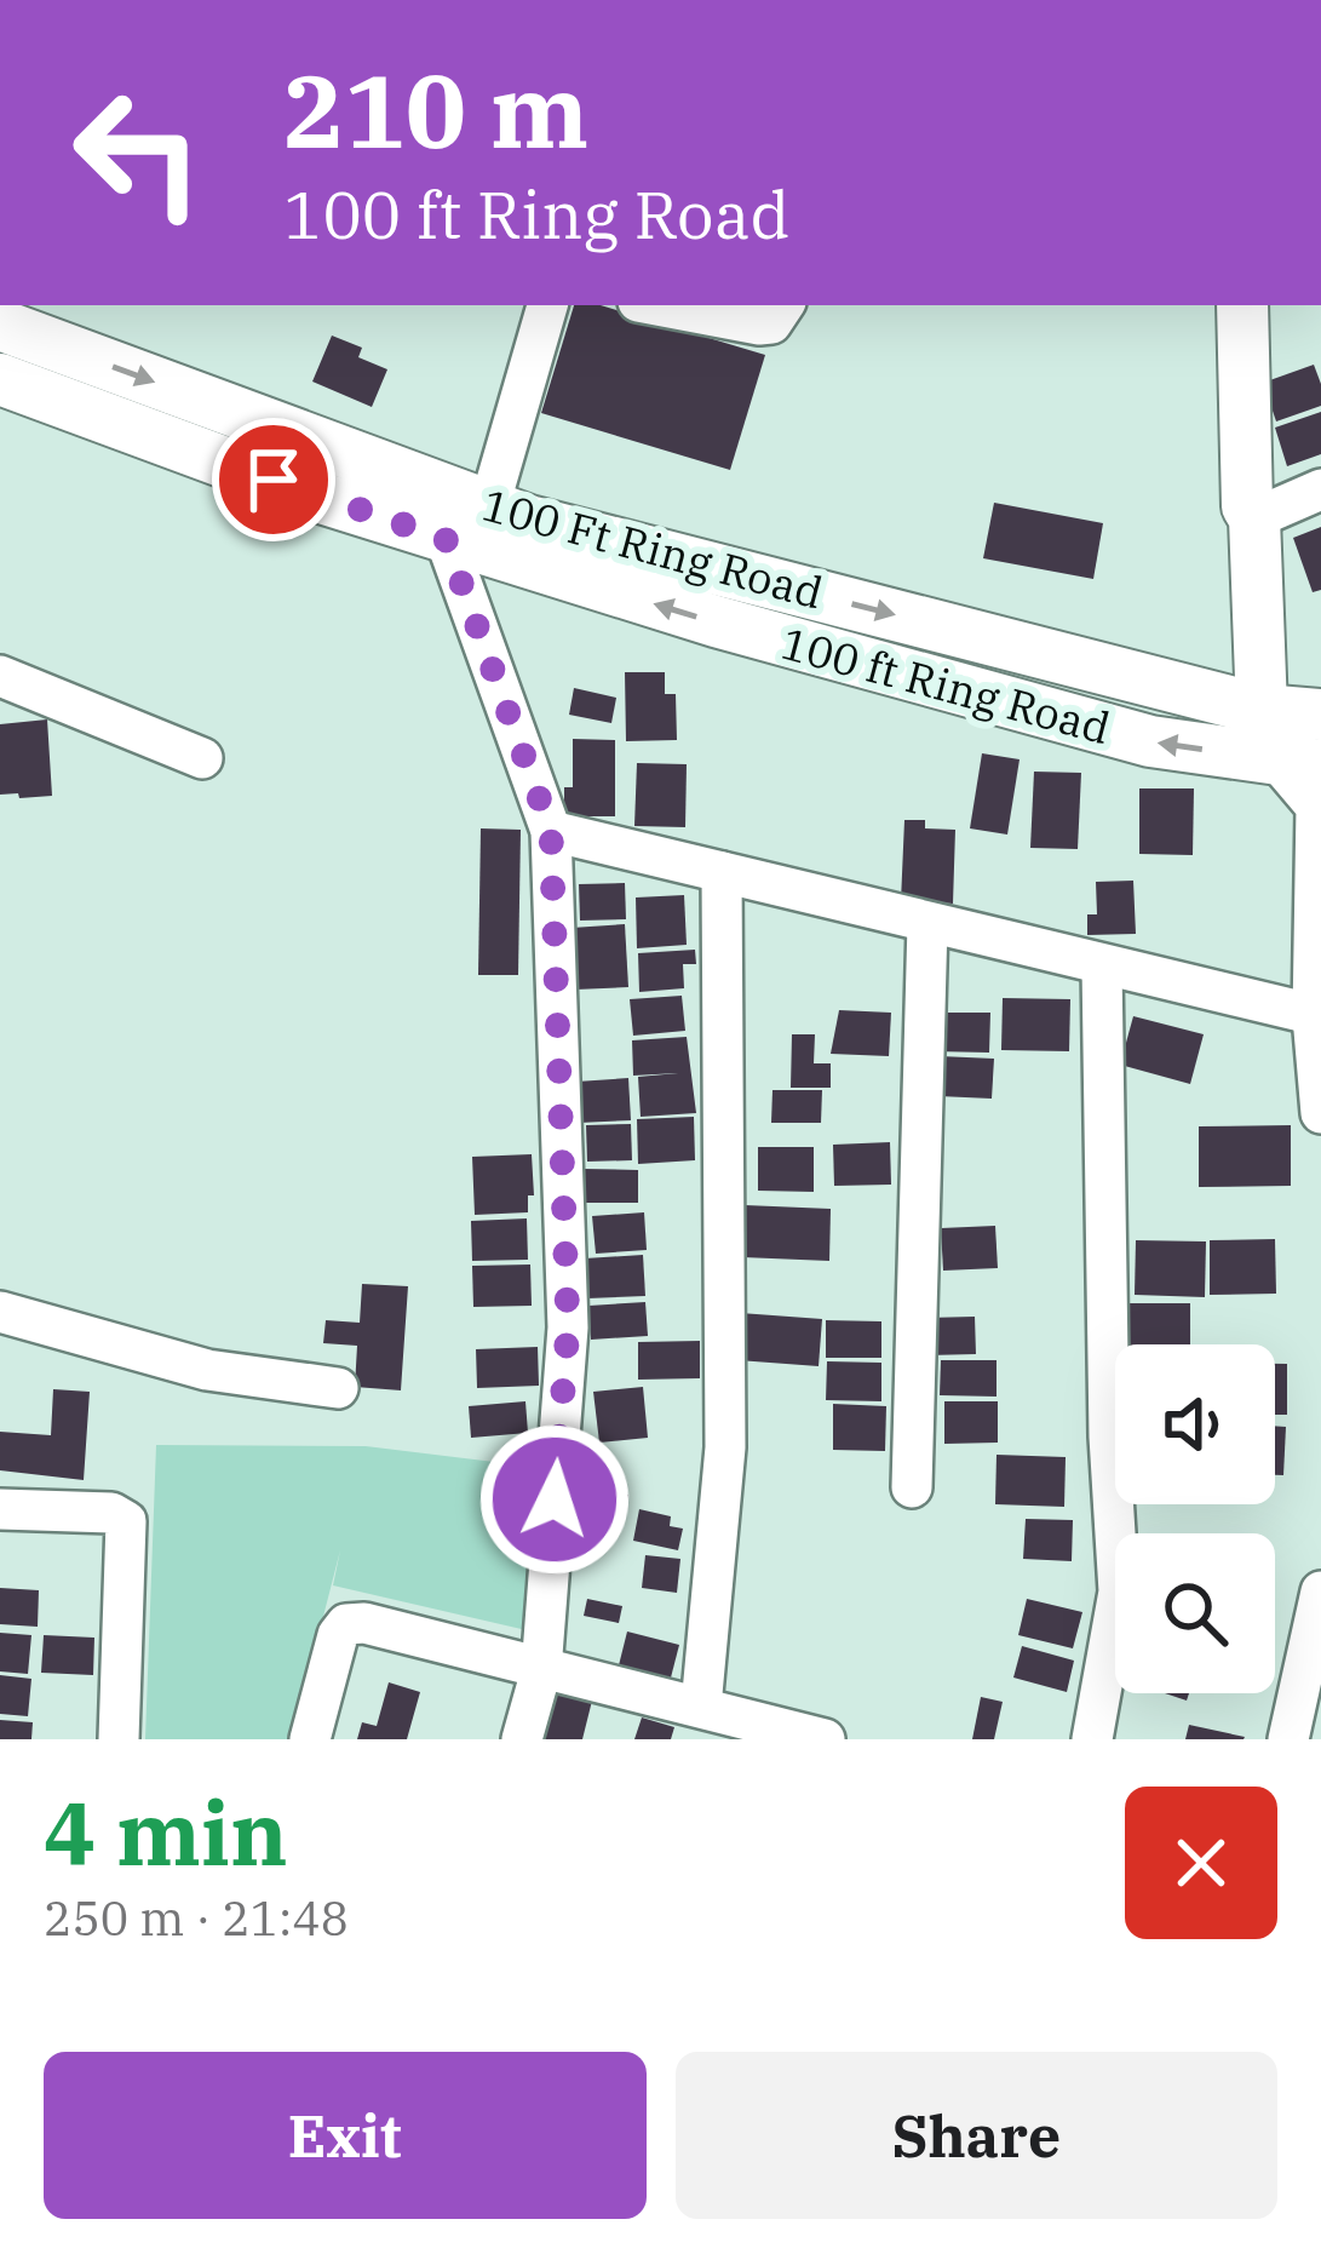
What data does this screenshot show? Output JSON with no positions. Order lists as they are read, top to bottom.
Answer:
{
  "streets": {
    "main road": ["100 Ft Ring Road", "100 ft Ring Road"]
  },
  "crossings": [
    ["100 Ft Ring Road", "100 ft Ring Road"]
  ],
  "one_way": ["100 Ft Ring Road", "100 ft Ring Road"],
  "page": {
    "turn": ["210 m", "100 ft Ring Road"],
    "heading": ["4 min", "250 m · 21:48"],
    "buttons": ["Exit", "Share"]
  }
}
